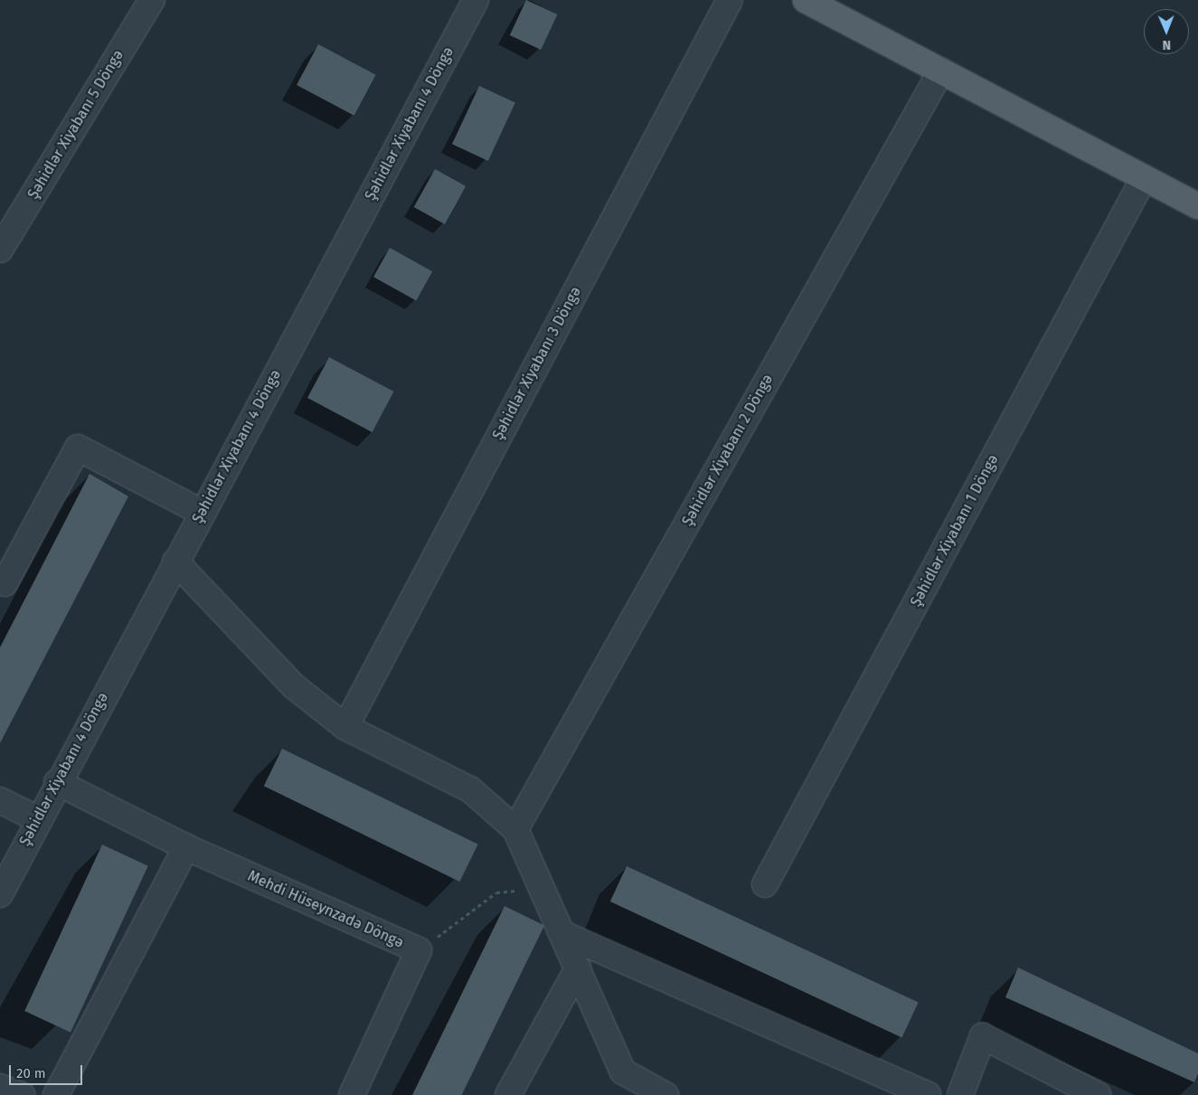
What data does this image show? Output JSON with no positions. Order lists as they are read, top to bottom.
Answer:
{
  "streets": {
    "street": [
      "Şəhidlər Xiyabanı 4 Döngə",
      "Şəhidlər Xiyabanı 5 Döngə",
      "Şəhidlər Xiyabanı 3 Döngə",
      "Şəhidlər Xiyabanı 2 Döngə",
      "Şəhidlər Xiyabanı 1 Döngə",
      "Mehdi Hüseynzadə Döngə"
    ]
  },
  "crossings": [
    ["Şəhidlər Xiyabanı 4 Döngə", "Mehdi Hüseynzadə Döngə"]
  ],
  "scale_bar": "20 m",
  "north": "bottom"
}
